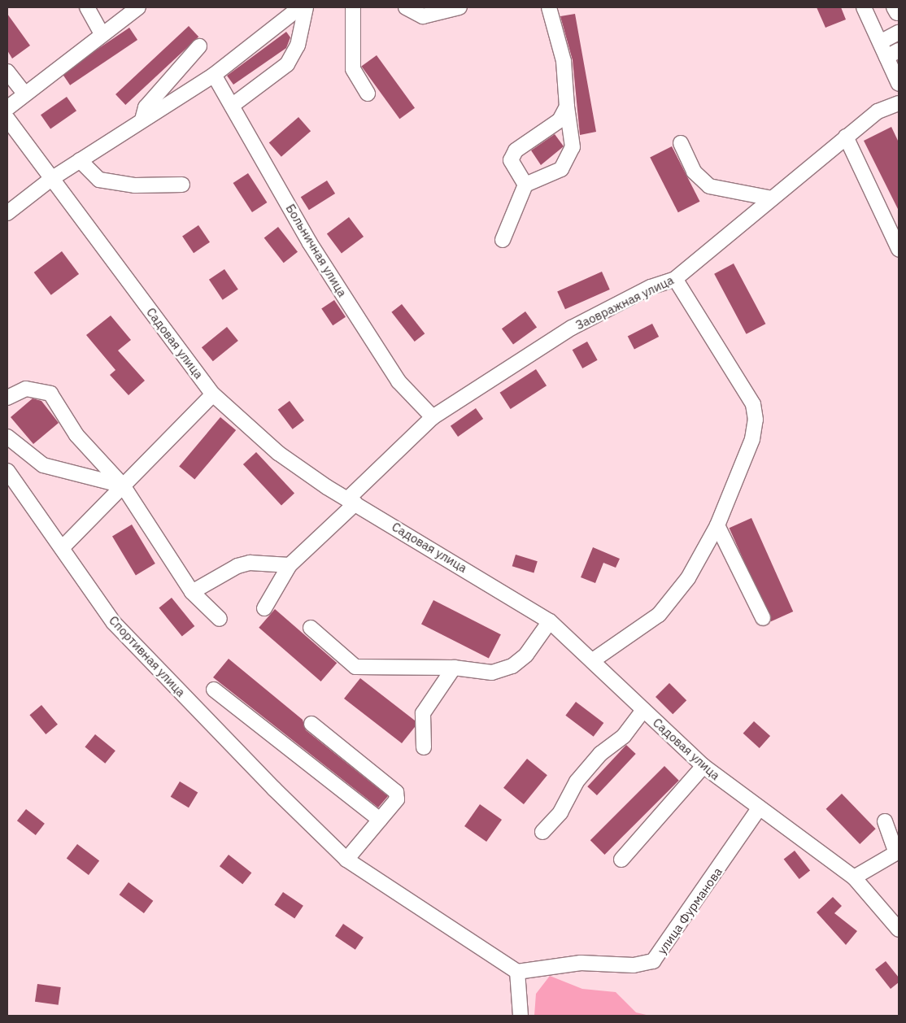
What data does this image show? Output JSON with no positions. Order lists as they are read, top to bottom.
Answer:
{
  "streets": {
    "street": [
      "Больничная улица",
      "Заовражная улица",
      "Садовая улица",
      "Спортивная улица",
      "улица Фурманова"
    ]
  },
  "crossings": [
    ["Больничная улица", "Заовражная улица"],
    ["Заовражная улица", "Садовая улица"],
    ["Садовая улица", "улица Фурманова"],
    ["Спортивная улица", "улица Фурманова"]
  ]
}
